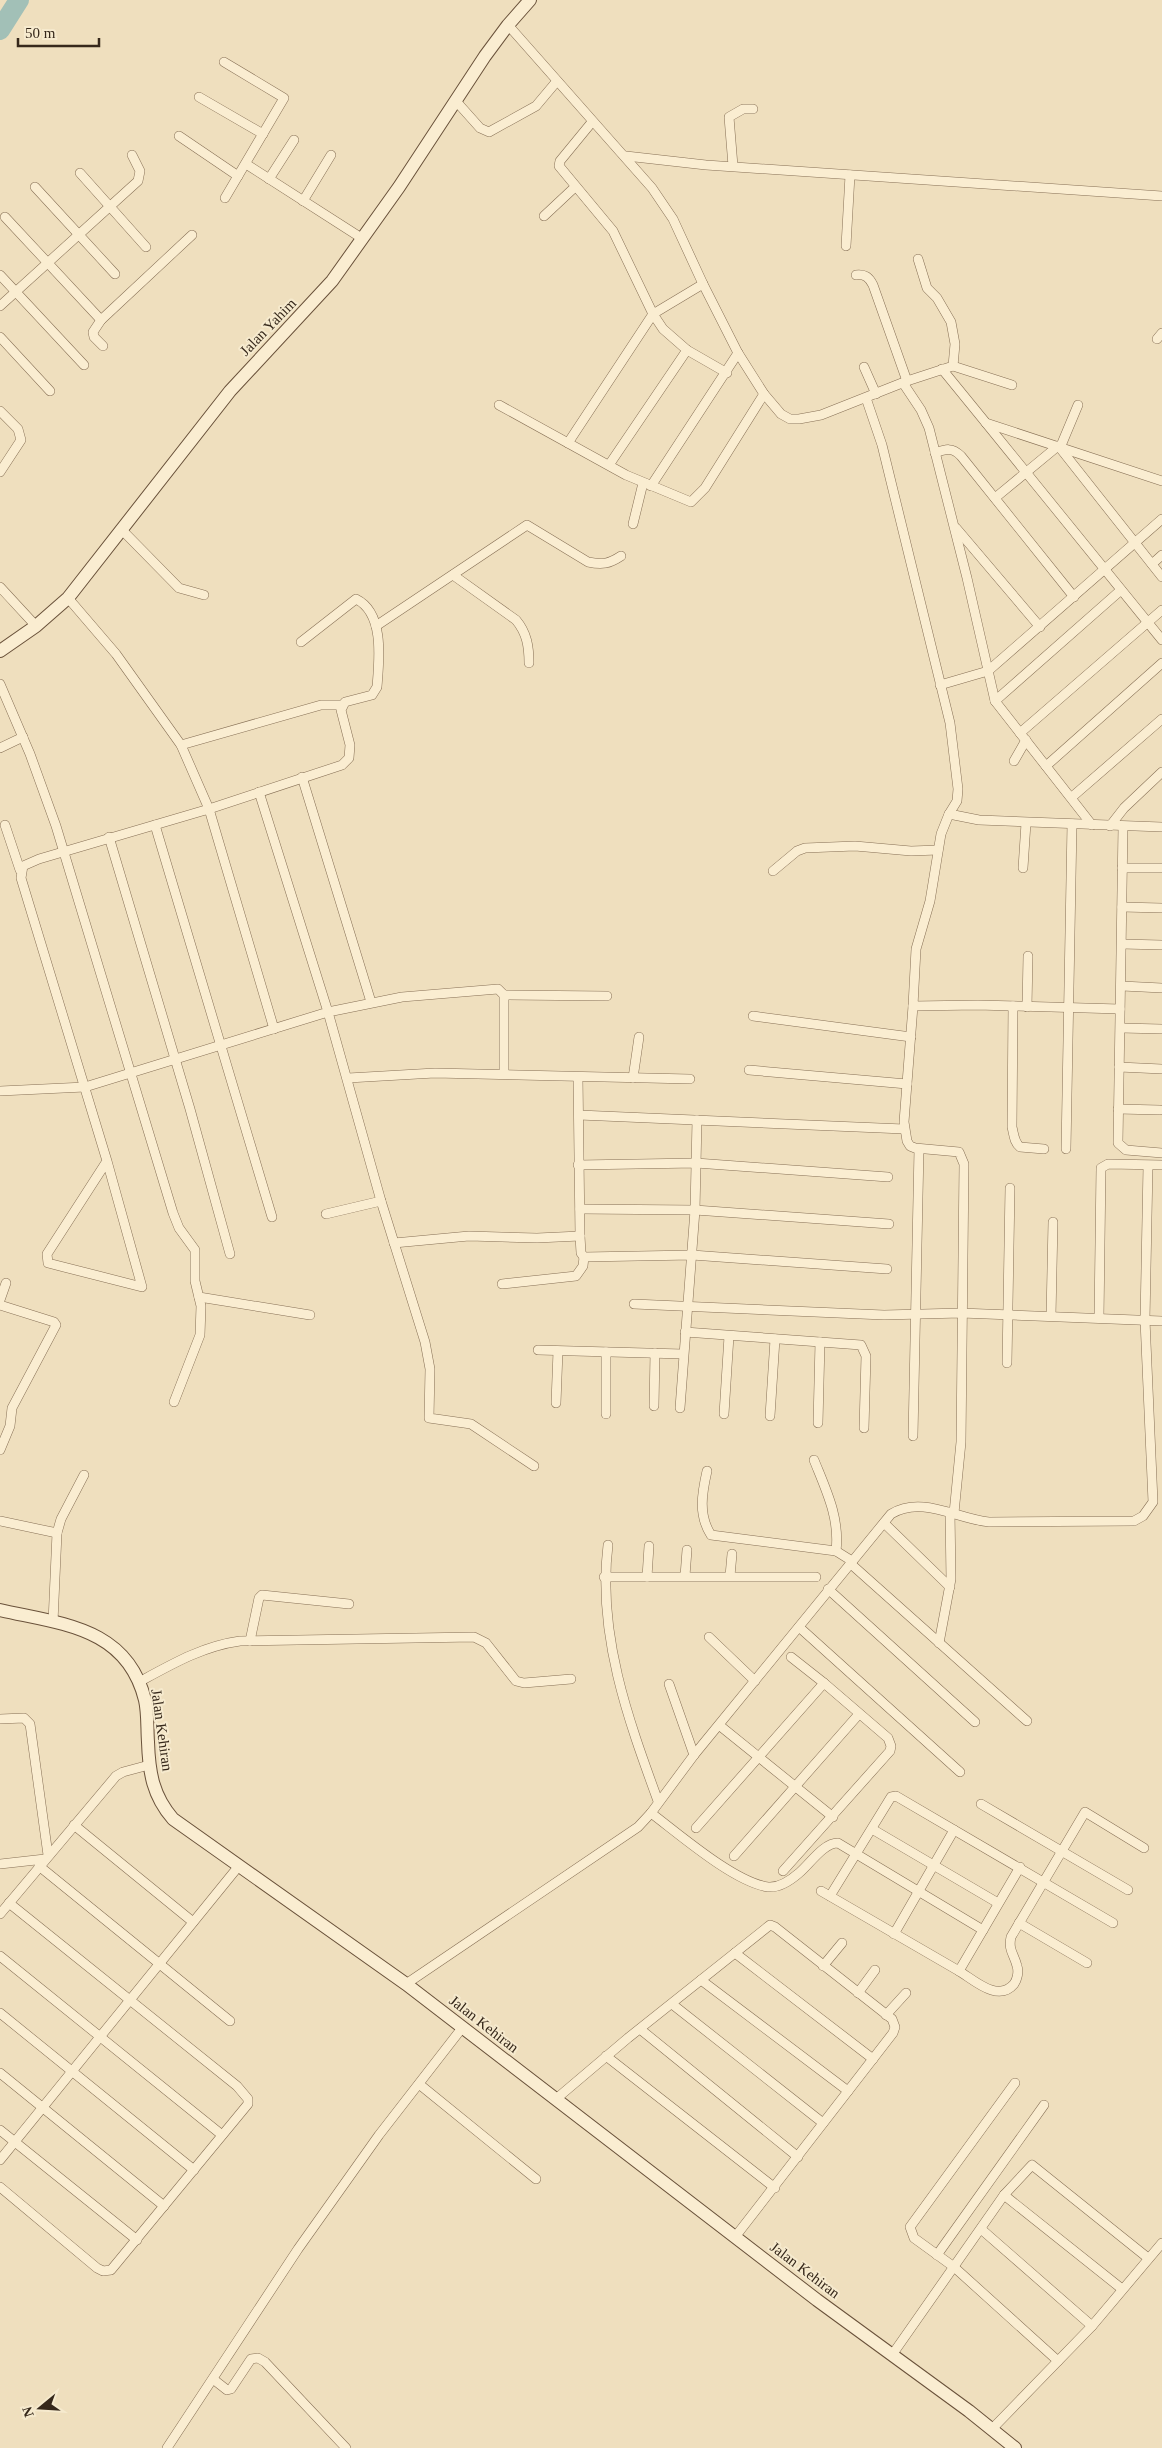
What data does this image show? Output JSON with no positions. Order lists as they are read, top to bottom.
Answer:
{
  "streets": {
    "street": ["Jalan Yahim", "Jalan Kehiran"]
  },
  "scale_bar": "50 m",
  "north": "left"
}
